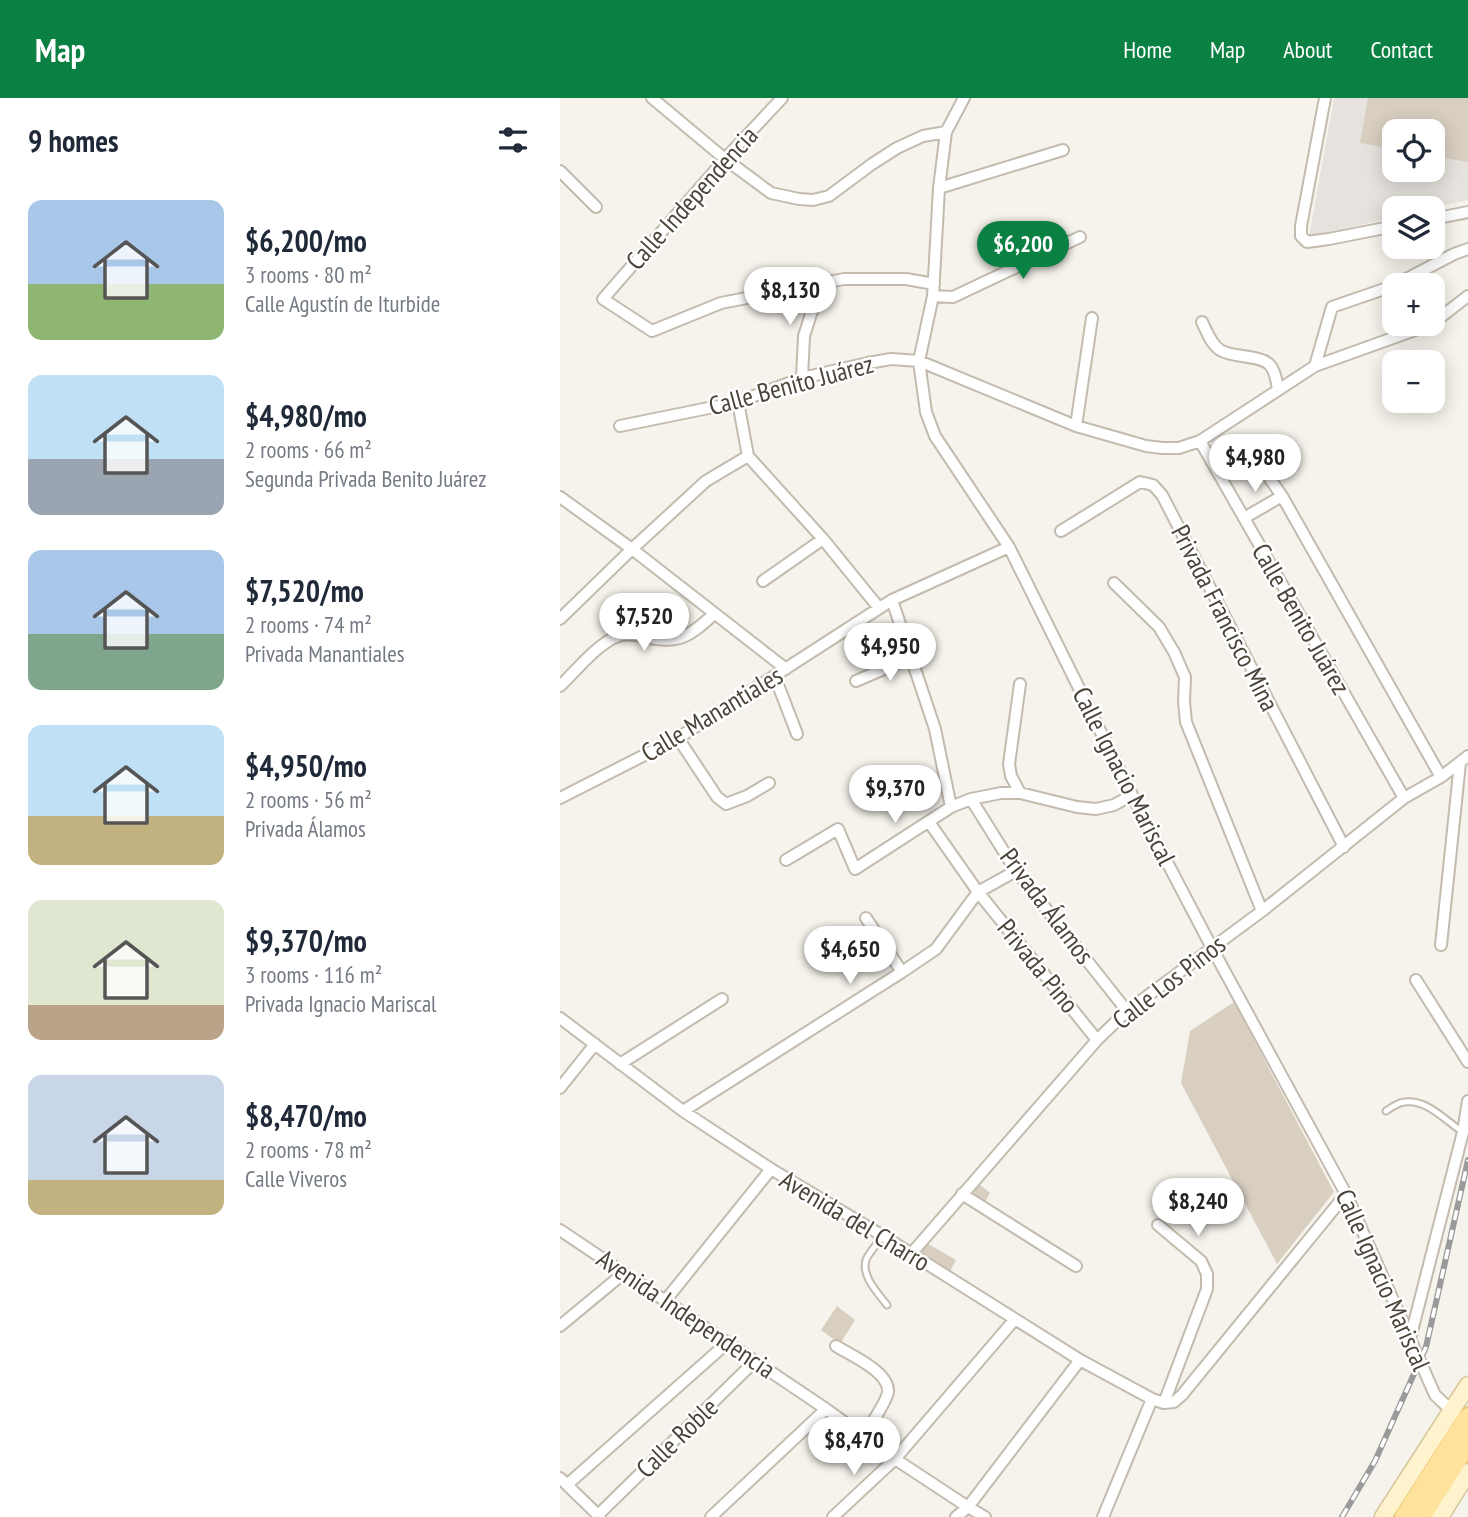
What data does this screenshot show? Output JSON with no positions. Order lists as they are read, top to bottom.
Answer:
{
  "streets": {
    "street": [
      "Calle Independencia",
      "Calle Benito Juárez",
      "Privada Francisco Mina",
      "Calle Manantiales",
      "Calle Ignacio Mariscal",
      "Privada Álamos",
      "Privada Pino",
      "Calle Los Pinos",
      "Avenida del Charro",
      "Avenida Independencia",
      "Calle Roble"
    ]
  },
  "crossings": [
    ["Calle Benito Juárez", "Calle Ignacio Mariscal"],
    ["Calle Benito Juárez", "Calle Los Pinos"],
    ["Privada Francisco Mina", "Calle Los Pinos"],
    ["Calle Manantiales", "Calle Ignacio Mariscal"],
    ["Calle Ignacio Mariscal", "Calle Los Pinos"],
    ["Privada Álamos", "Calle Los Pinos"],
    ["Privada Pino", "Calle Los Pinos"],
    ["Calle Los Pinos", "Avenida del Charro"],
    ["Avenida Independencia", "Calle Roble"]
  ],
  "page": {
    "header": "Map",
    "nav": [
      "Home",
      "Map",
      "About",
      "Contact"
    ],
    "heading": "9 homes",
    "map_buttons": ["+", "−"],
    "list": [
      {
        "name": "$6,200/mo",
        "note": "3 rooms · 80 m² · Calle Agustín de Iturbide"
      },
      {
        "name": "$4,980/mo",
        "note": "2 rooms · 66 m² · Segunda Privada Benito Juárez"
      },
      {
        "name": "$7,520/mo",
        "note": "2 rooms · 74 m² · Privada Manantiales"
      },
      {
        "name": "$4,950/mo",
        "note": "2 rooms · 56 m² · Privada Álamos"
      },
      {
        "name": "$9,370/mo",
        "note": "3 rooms · 116 m² · Privada Ignacio Mariscal"
      },
      {
        "name": "$8,470/mo",
        "note": "2 rooms · 78 m² · Calle Viveros"
      }
    ],
    "price": [
      "$6,200",
      "$8,130",
      "$4,980",
      "$7,520",
      "$4,950",
      "$9,370",
      "$4,650",
      "$8,240",
      "$8,470"
    ]
  }
}
